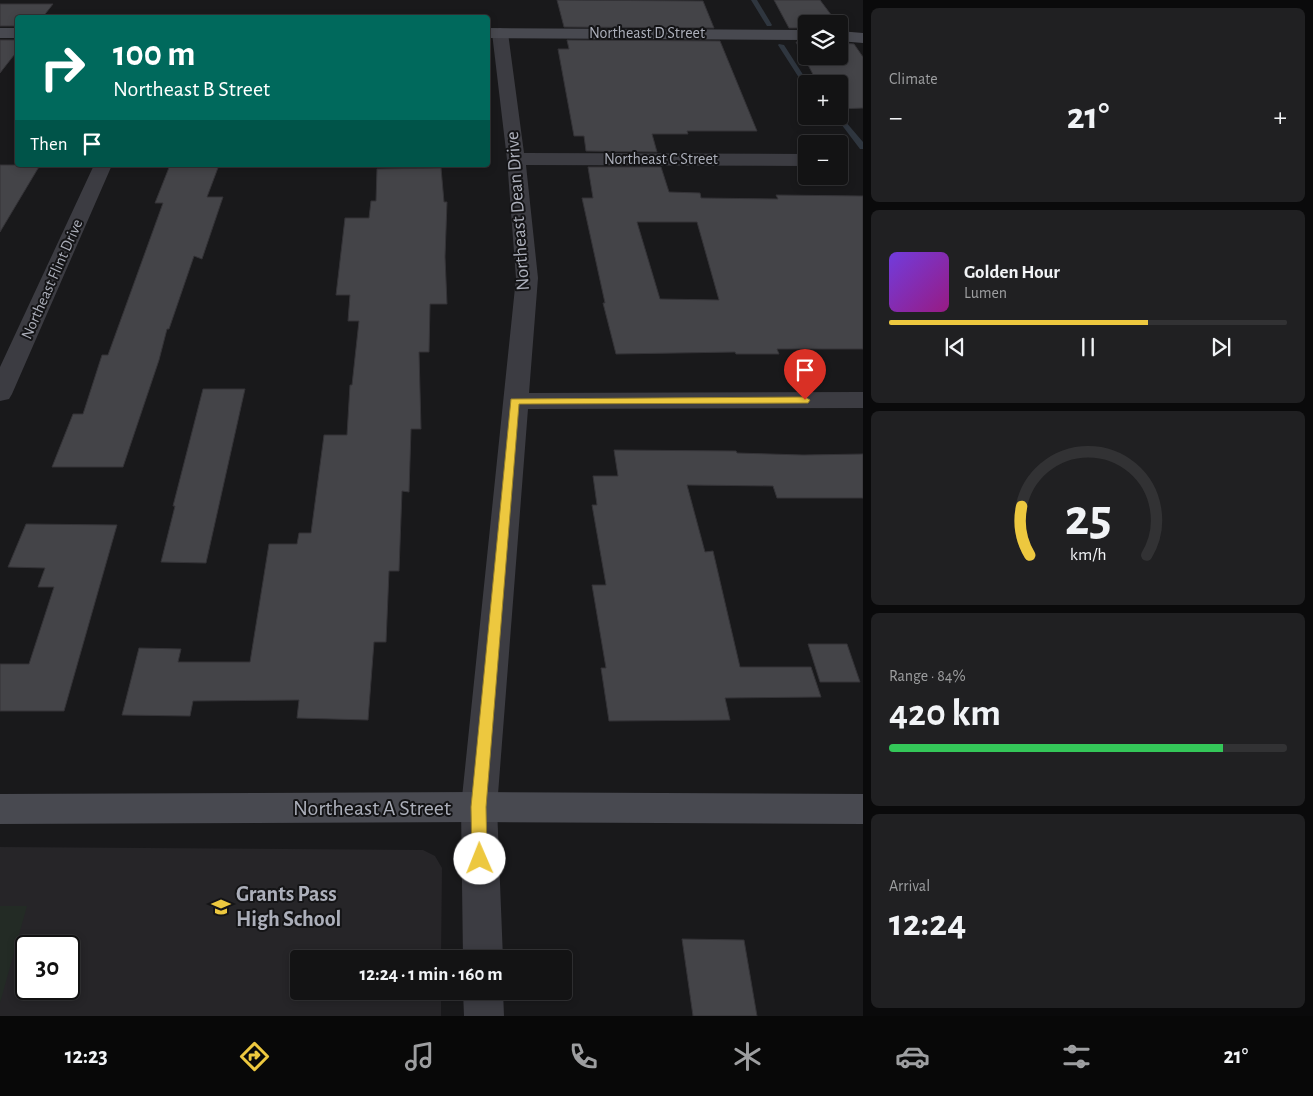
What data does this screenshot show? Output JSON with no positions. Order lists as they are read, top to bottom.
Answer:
{
  "streets": {
    "street": [
      "Northeast D Street",
      "Northeast C Street",
      "Northeast Dean Drive",
      "Northeast Flint Drive",
      "Northeast A Street"
    ]
  },
  "crossings": [
    ["Northeast D Street", "Northeast Dean Drive"],
    ["Northeast C Street", "Northeast Dean Drive"],
    ["Northeast Dean Drive", "Northeast A Street"]
  ],
  "places": {
    "school or university": ["Grants Pass High School"]
  },
  "page": {
    "tile": [
      "Climate",
      ["Range · 84%", "420 km"],
      ["Arrival", "12:24"]
    ],
    "map_buttons": ["+", "−"],
    "turn": ["100 m", "Northeast B Street"],
    "heat": ["−", "21°", "+"],
    "then": "Then",
    "song": ["Golden Hour", "Lumen"],
    "limit": "30",
    "trip": "12:24 · 1 min · 160 m",
    "tabs": ["12:23", "21°"],
    "gauge": ["25", "km/h"]
  }
}
